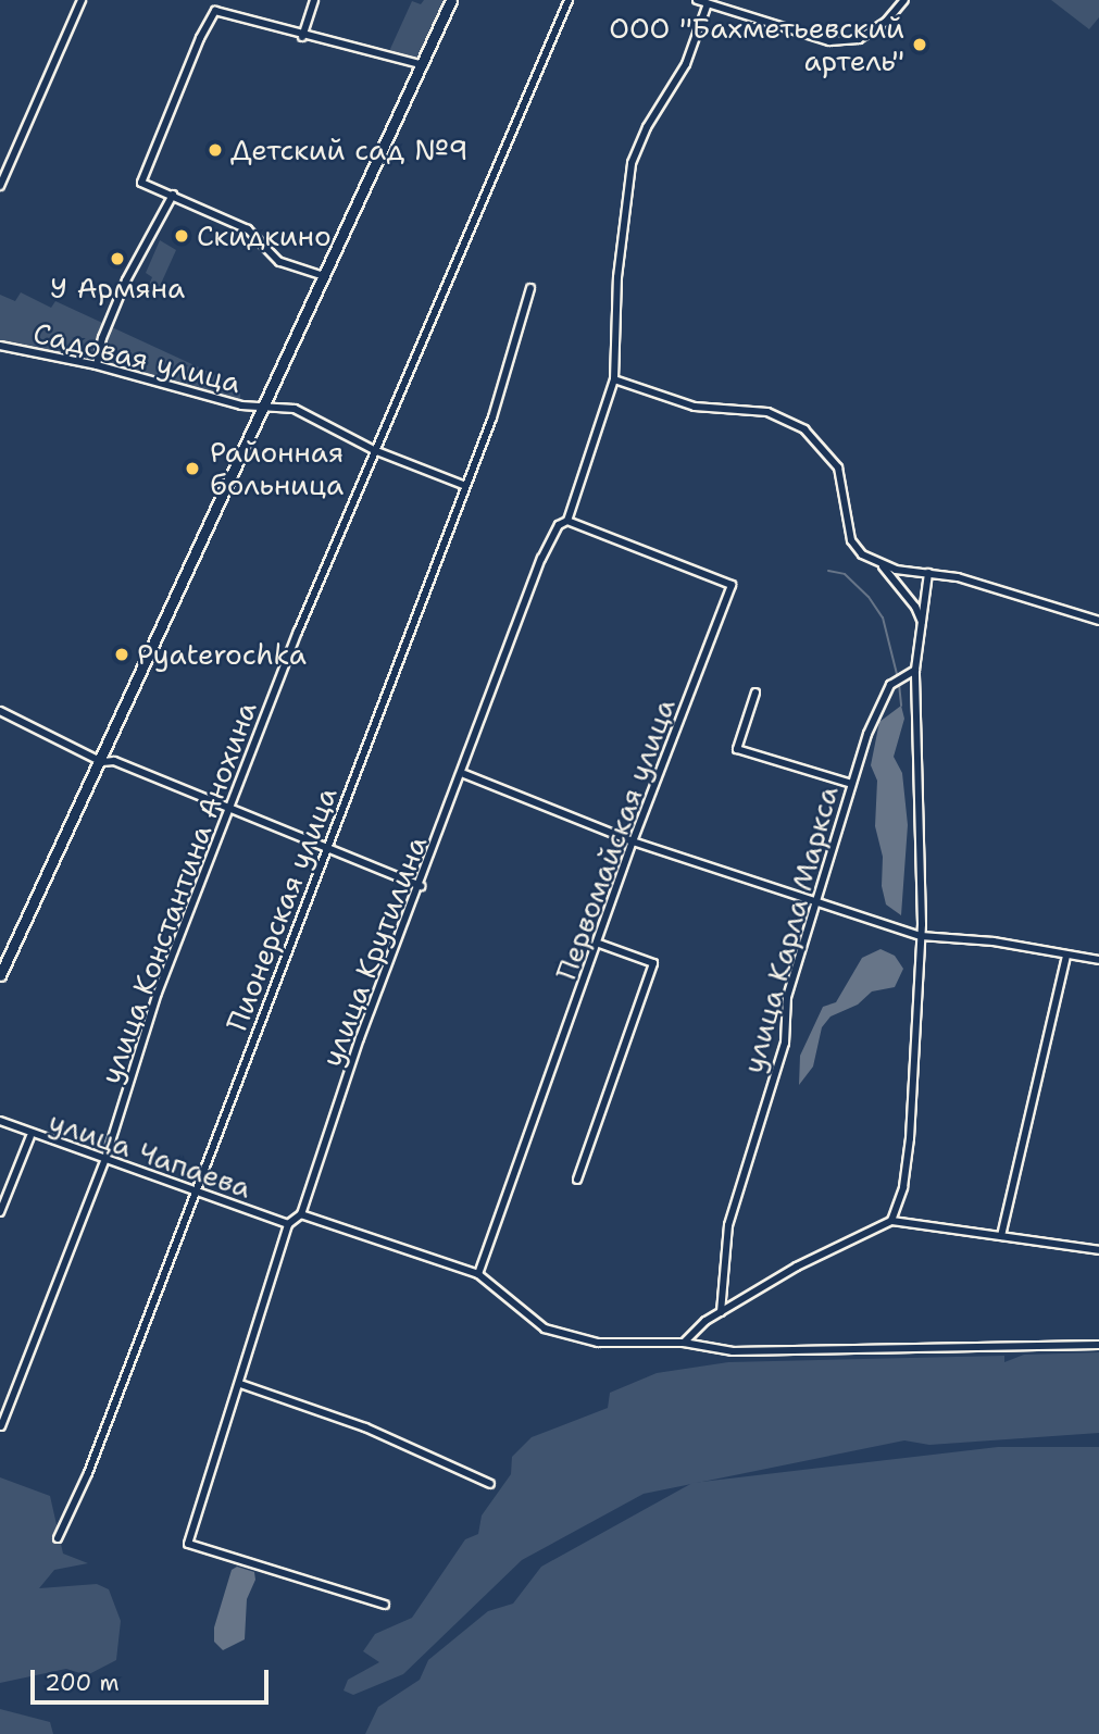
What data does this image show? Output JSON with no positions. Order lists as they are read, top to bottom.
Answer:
{
  "streets": {
    "street": [
      "Садовая улица",
      "Первомайская улица",
      "улица Константина Анохина",
      "Пионерская улица",
      "улица Карла Маркса",
      "улица Крутилина",
      "улица Чапаева"
    ]
  },
  "crossings": [
    ["Садовая улица", "улица Константина Анохина"],
    ["Садовая улица", "Пионерская улица"],
    ["Первомайская улица", "улица Крутилина"],
    ["улица Константина Анохина", "улица Чапаева"],
    ["Пионерская улица", "улица Чапаева"]
  ],
  "places": [
    "ООО \"Бахметьевский артель\"",
    "Детский сад №9",
    "Скидкино",
    "У Армяна",
    "Районная больница",
    "Pyaterochka"
  ],
  "scale_bar": "200 m"
}
